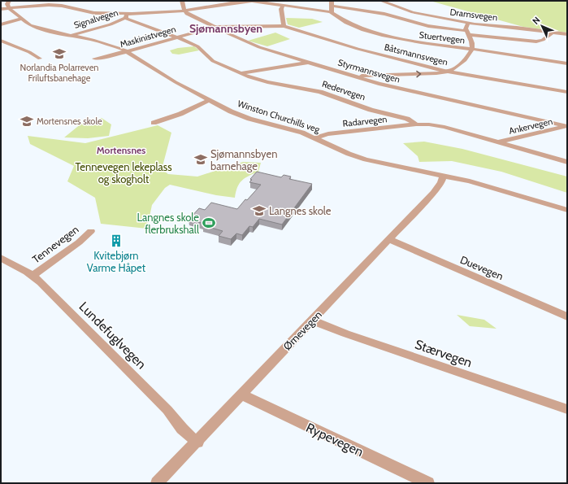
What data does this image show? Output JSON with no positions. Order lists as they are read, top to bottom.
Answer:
{
  "streets": {
    "street": [
      "Dramsvegen",
      "Signalvegen",
      "Maskinistvegen",
      "Stuertvegen",
      "Båtsmannsvegen",
      "Styrmannsvegen",
      "Redervegen",
      "Winston Churchills veg",
      "Radarvegen",
      "Ankervegen",
      "Tennevegen",
      "Duevegen",
      "Ørnevegen",
      "Lundefuglvegen",
      "Stærvegen",
      "Rypevegen"
    ]
  },
  "crossings": [
    ["Signalvegen", "Redervegen"],
    ["Signalvegen", "Winston Churchills veg"],
    ["Maskinistvegen", "Båtsmannsvegen"],
    ["Maskinistvegen", "Styrmannsvegen"],
    ["Maskinistvegen", "Redervegen"],
    ["Maskinistvegen", "Winston Churchills veg"],
    ["Styrmannsvegen", "Ankervegen"],
    ["Redervegen", "Radarvegen"],
    ["Redervegen", "Ankervegen"],
    ["Winston Churchills veg", "Radarvegen"],
    ["Winston Churchills veg", "Ørnevegen"],
    ["Tennevegen", "Lundefuglvegen"],
    ["Duevegen", "Ørnevegen"],
    ["Ørnevegen", "Lundefuglvegen"],
    ["Ørnevegen", "Stærvegen"],
    ["Ørnevegen", "Rypevegen"]
  ],
  "districts": ["Sjømannsbyen", "Mortensnes"],
  "parks": ["Tennevegen lekeplass og skogholt"],
  "places": {
    "school or university": [
      "Norlandia Polarreven Friluftsbanehage",
      "Mortensnes skole",
      "Sjømannsbyen barnehage",
      "Langnes skole"
    ],
    "sports": ["Langnes skole flerbrukshall"],
    "building": ["Kvitebjørn Varme Håpet"]
  },
  "north": "top left"
}
